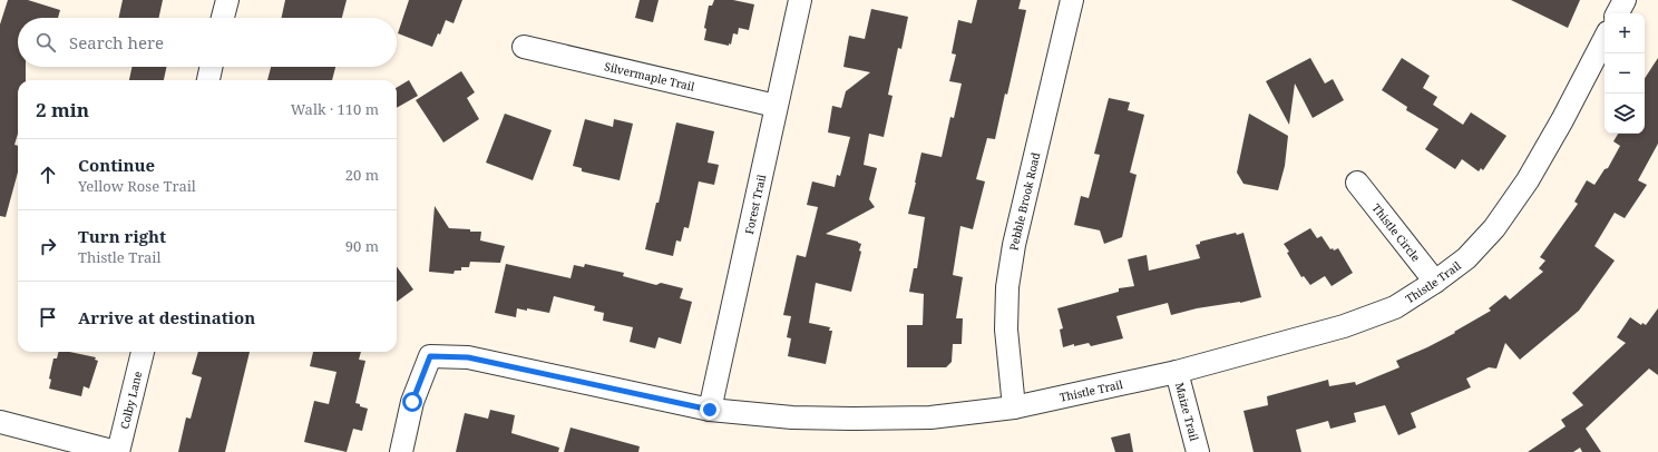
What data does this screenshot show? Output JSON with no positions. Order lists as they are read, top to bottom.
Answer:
{
  "streets": {
    "street": [
      "Silvermaple Trail",
      "Pebble Brook Road",
      "Forest Trail",
      "Thistle Circle",
      "Thistle Trail",
      "Colby Lane",
      "Maize Trail"
    ]
  },
  "crossings": [
    ["Silvermaple Trail", "Forest Trail"],
    ["Pebble Brook Road", "Thistle Trail"],
    ["Forest Trail", "Thistle Trail"],
    ["Thistle Circle", "Thistle Trail"],
    ["Thistle Trail", "Maize Trail"]
  ],
  "page": {
    "map_buttons": ["+", "−"],
    "search": "Search here",
    "heading": ["2 min", "Walk · 110 m"],
    "list": [
      ["Continue", "Yellow Rose Trail", "20 m"],
      ["Turn right", "Thistle Trail", "90 m"],
      "Arrive at destination"
    ]
  }
}
